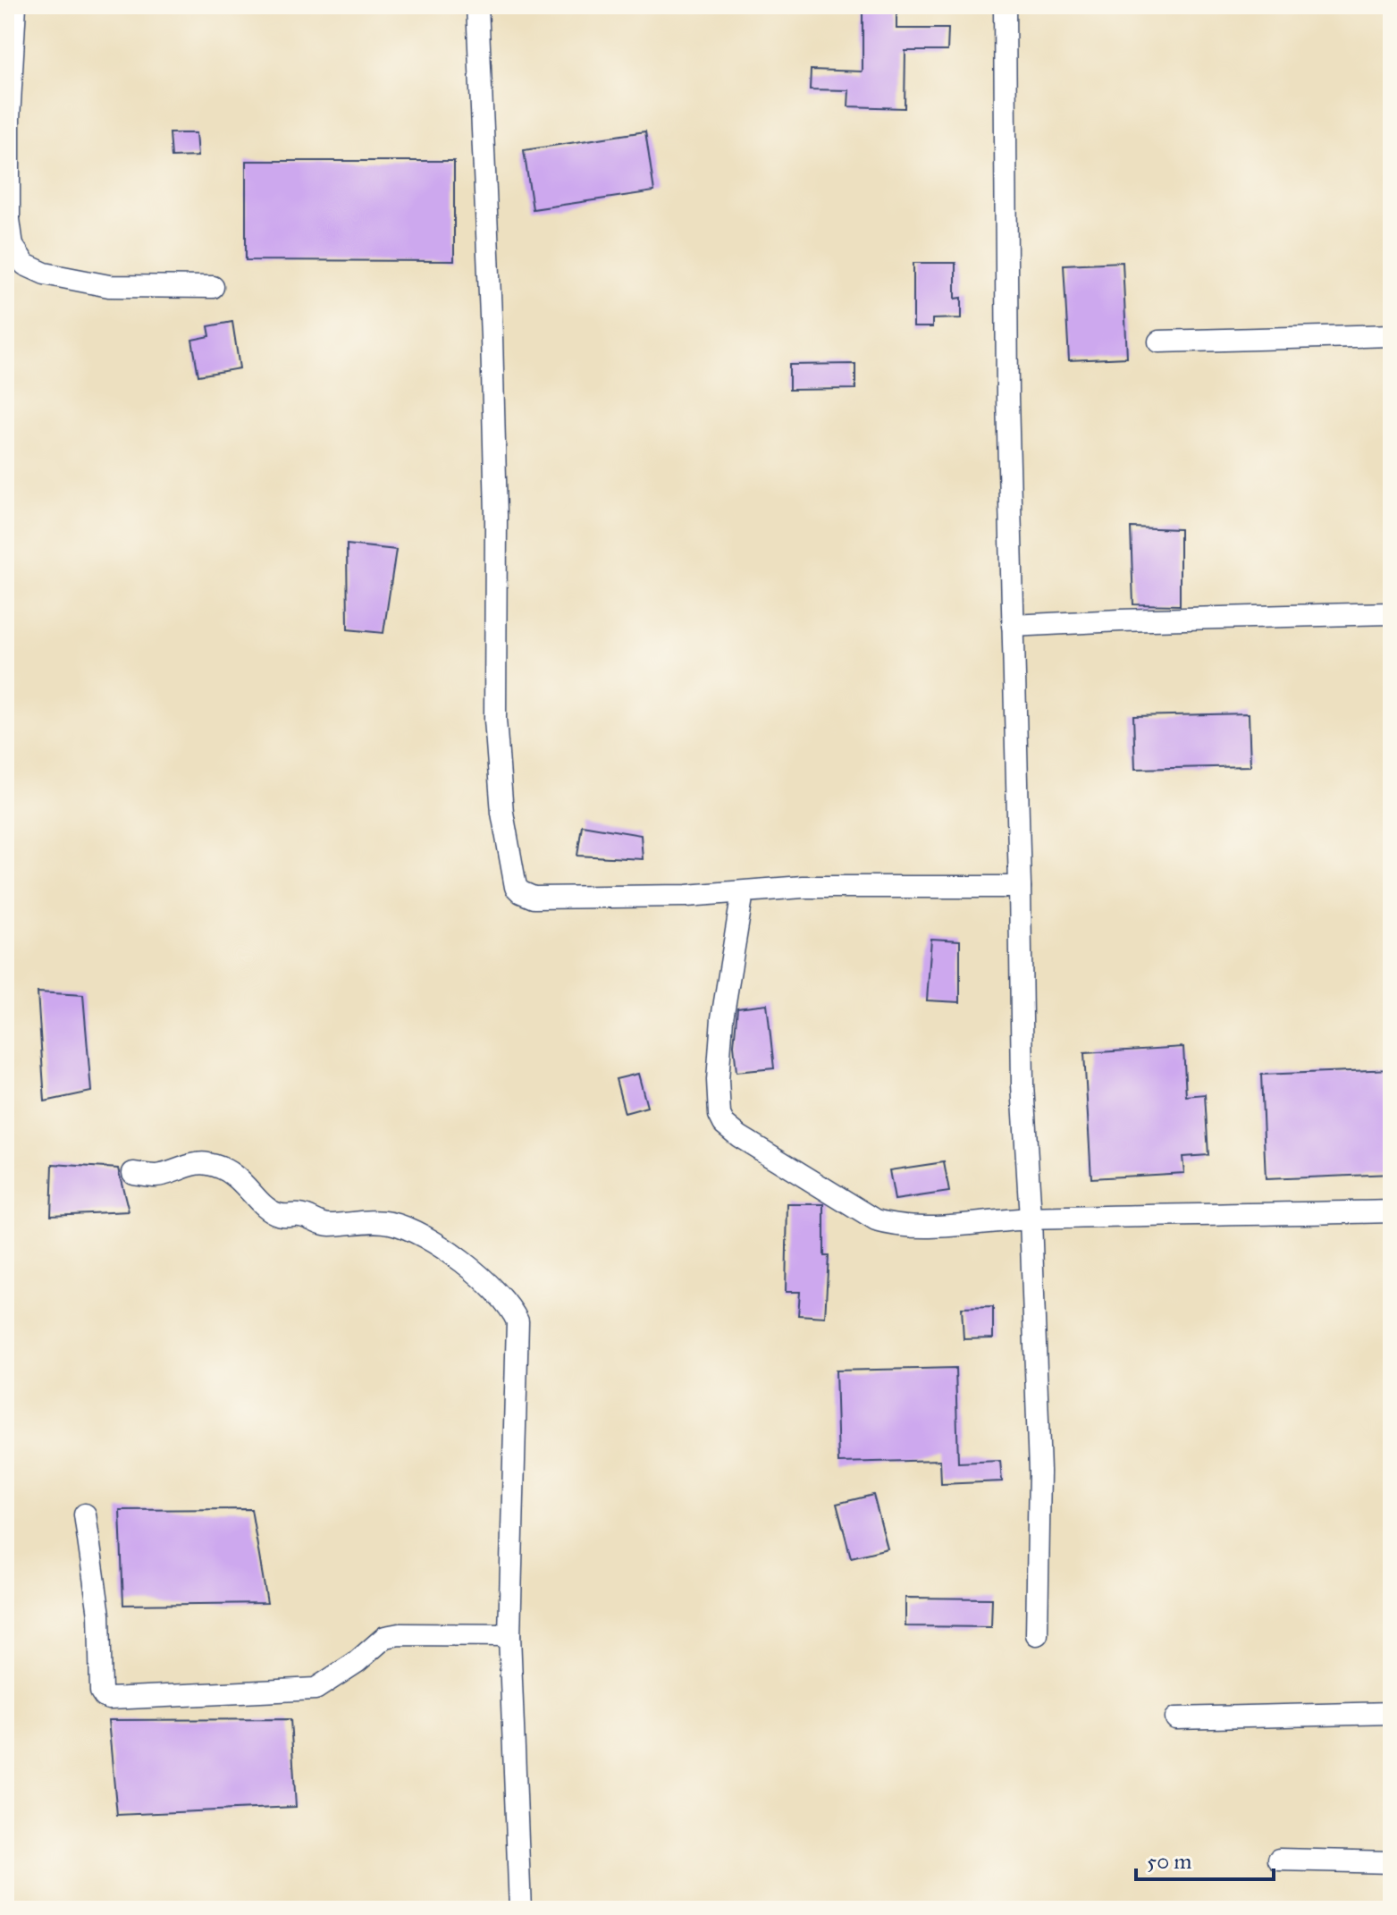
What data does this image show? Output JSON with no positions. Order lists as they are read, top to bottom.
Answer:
{
  "scale_bar": "50 m"
}
